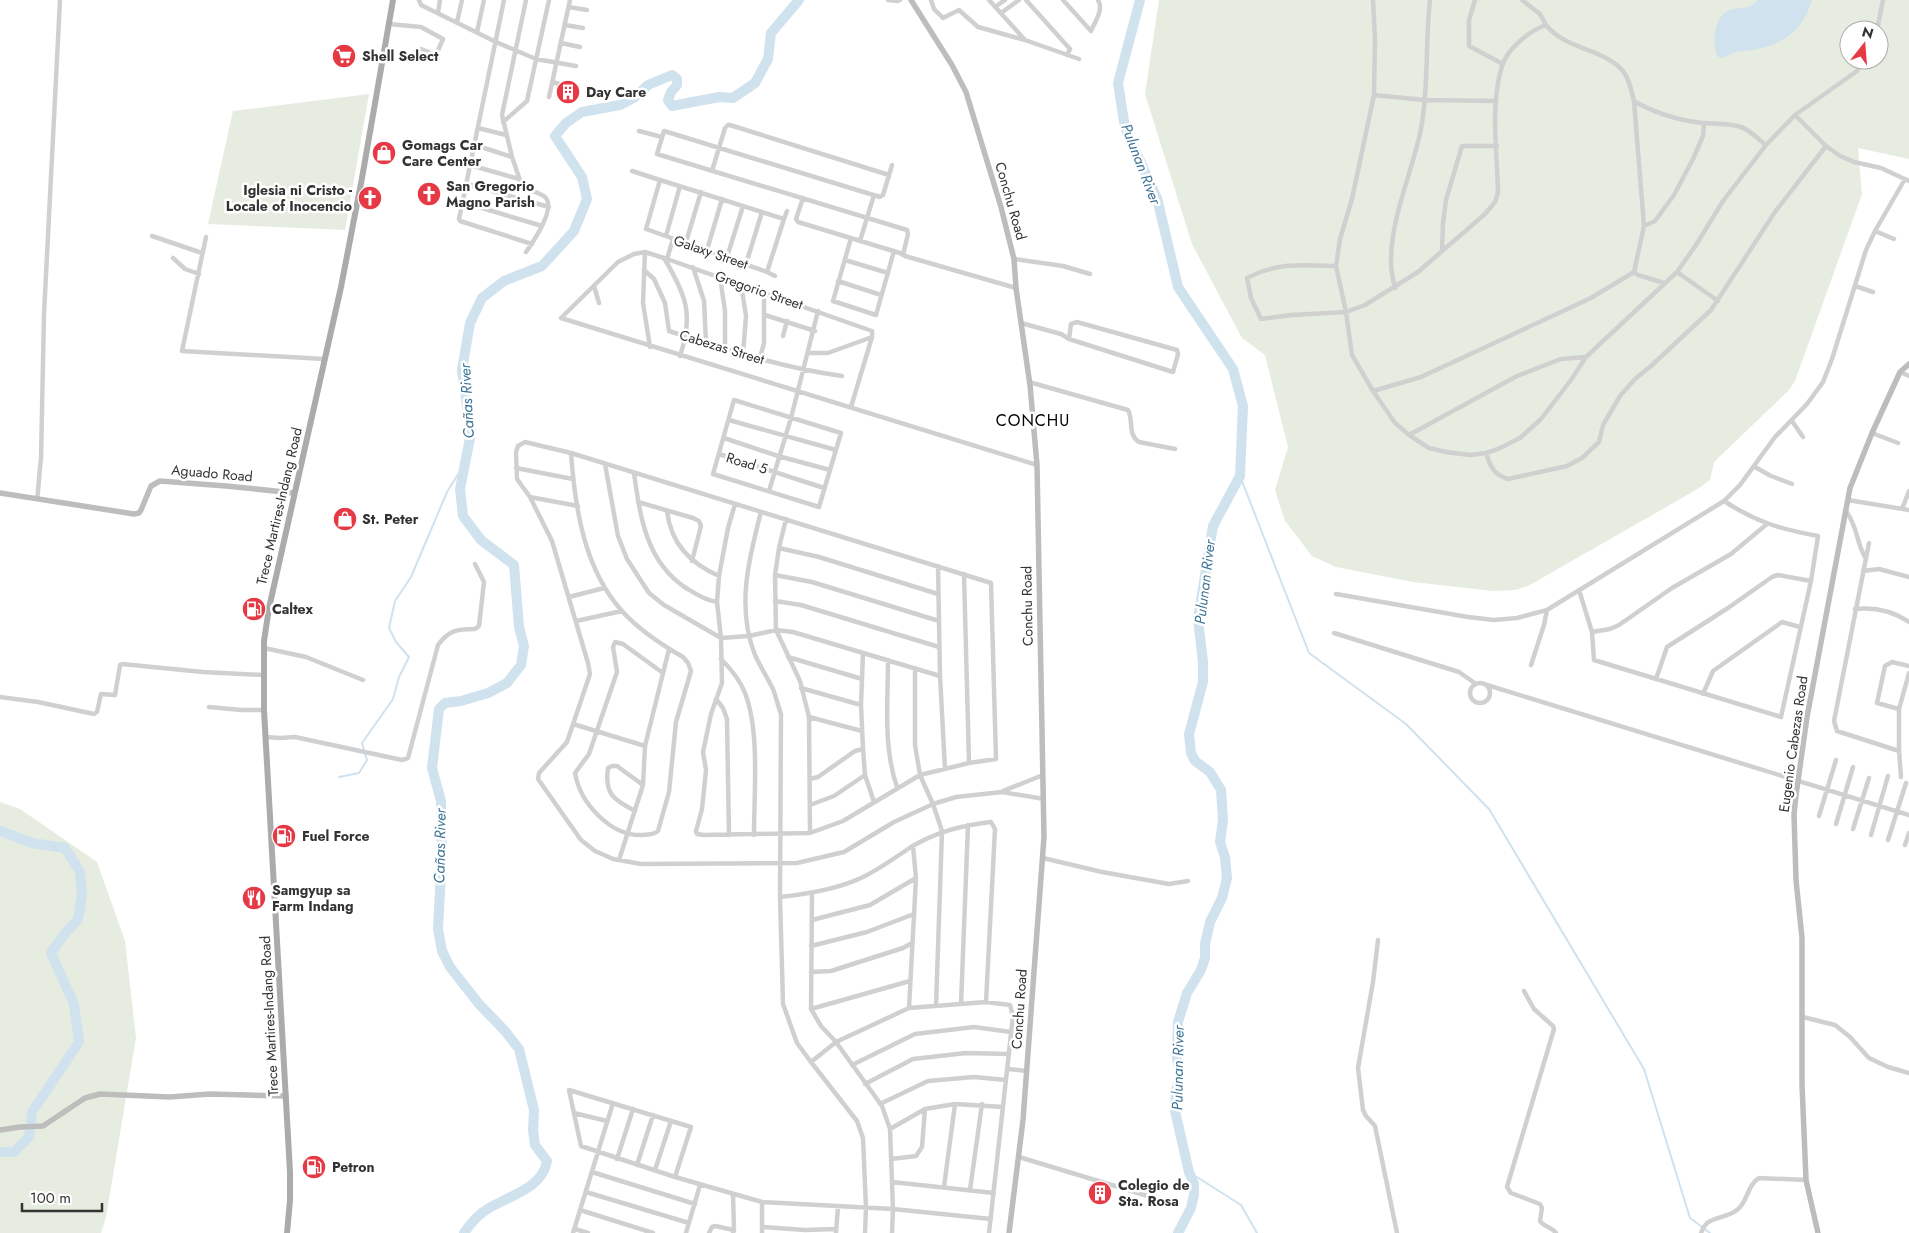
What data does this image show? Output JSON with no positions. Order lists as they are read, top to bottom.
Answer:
{
  "streets": {
    "main road": ["Trece Martires-Indang Road"],
    "street": [
      "Conchu Road",
      "Galaxy Street",
      "Gregorio Street",
      "Cabezas Street",
      "Road 5",
      "Aguado Road",
      "Eugenio Cabezas Road"
    ]
  },
  "crossings": [
    ["Aguado Road", "Trece Martires-Indang Road"]
  ],
  "districts": ["CONCHU"],
  "water": ["Pulunan River", "Cañas River"],
  "places": {
    "supermarket": ["Shell Select"],
    "building": ["Day Care", "Colegio de Sta. Rosa"],
    "shop": ["Gomags Car Care Center", "St. Peter"],
    "church": ["San Gregorio Magno Parish", "Iglesia ni Cristo - Locale of Inocencio"],
    "fuel station": ["Caltex", "Fuel Force", "Petron"],
    "restaurant": ["Samgyup sa Farm Indang"]
  },
  "scale_bar": "100 m",
  "north": "top"
}
